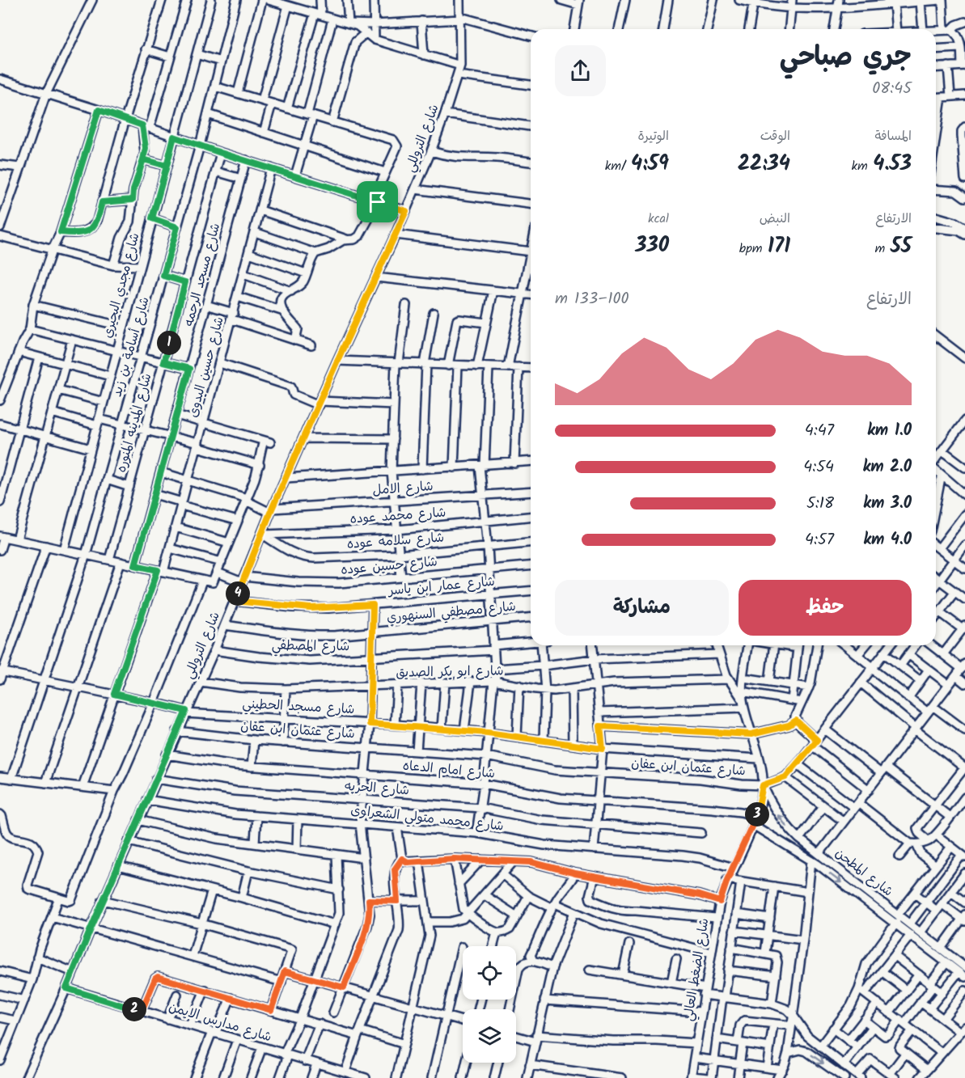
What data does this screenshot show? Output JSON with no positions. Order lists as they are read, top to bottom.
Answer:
{
  "streets": {
    "street": [
      "شارع التروللي",
      "شارع مسجد الرحمه",
      "شارع مجدي البحيري",
      "شارع أسامة بن زيد",
      "شارع حسين البدوى",
      "شارع المدينه المنوره",
      "شارع الامل",
      "شارع محمد عوده",
      "شارع سلامه عوده",
      "شارع حسين عوده",
      "شارع عمار ابن ياسر",
      "شارع مصطفي السنهوري",
      "شارع المصطفي",
      "شارع ابو بكر الصديق",
      "شارع مسجد الحطيني",
      "شارع عثمان ابن عفان",
      "شارع امام الدعاه",
      "شارع الحريه",
      "شارع محمد متولي الشعراوى",
      "شارع المطحن",
      "شارع الضغط العالي",
      "شارع مدارس الايمن"
    ]
  },
  "crossings": [
    ["شارع التروللي", "شارع الامل"],
    ["شارع التروللي", "شارع محمد عوده"],
    ["شارع التروللي", "شارع سلامه عوده"],
    ["شارع التروللي", "شارع حسين عوده"],
    ["شارع التروللي", "شارع عمار ابن ياسر"],
    ["شارع التروللي", "شارع مصطفي السنهوري"],
    ["شارع التروللي", "شارع المصطفي"],
    ["شارع التروللي", "شارع ابو بكر الصديق"],
    ["شارع التروللي", "شارع مسجد الحطيني"],
    ["شارع التروللي", "شارع عثمان ابن عفان"],
    ["شارع التروللي", "شارع امام الدعاه"],
    ["شارع التروللي", "شارع الحريه"],
    ["شارع التروللي", "شارع محمد متولي الشعراوى"],
    ["شارع التروللي", "شارع مدارس الايمن"],
    ["شارع أسامة بن زيد", "شارع مسجد الحطيني"],
    ["شارع حسين البدوى", "شارع مسجد الحطيني"],
    ["شارع محمد عوده", "شارع سلامه عوده"],
    ["شارع عثمان ابن عفان", "شارع المطحن"],
    ["شارع عثمان ابن عفان", "شارع الضغط العالي"],
    ["شارع امام الدعاه", "شارع الضغط العالي"],
    ["شارع محمد متولي الشعراوى", "شارع الضغط العالي"],
    ["شارع المطحن", "شارع الضغط العالي"]
  ],
  "page": {
    "heading": ["جري صباحي", "08:45"],
    "stats": [
      ["المسافة", "4.53 km"],
      ["الوقت", "22:34"],
      ["الوتيرة", "4:59 /km"],
      ["الارتفاع", "55 m"],
      ["النبض", "171 bpm"],
      ["kcal", "330"]
    ],
    "chart": ["الارتفاع", "100–133 m"],
    "pins": [
      "1",
      "4",
      "3",
      "2"
    ],
    "list": [
      {
        "name": "1.0 km",
        "note": "4:47"
      },
      {
        "name": "2.0 km",
        "note": "4:54"
      },
      {
        "name": "3.0 km",
        "note": "5:18"
      },
      {
        "name": "4.0 km",
        "note": "4:57"
      }
    ],
    "buttons": ["حفظ", "مشاركة"]
  }
}
